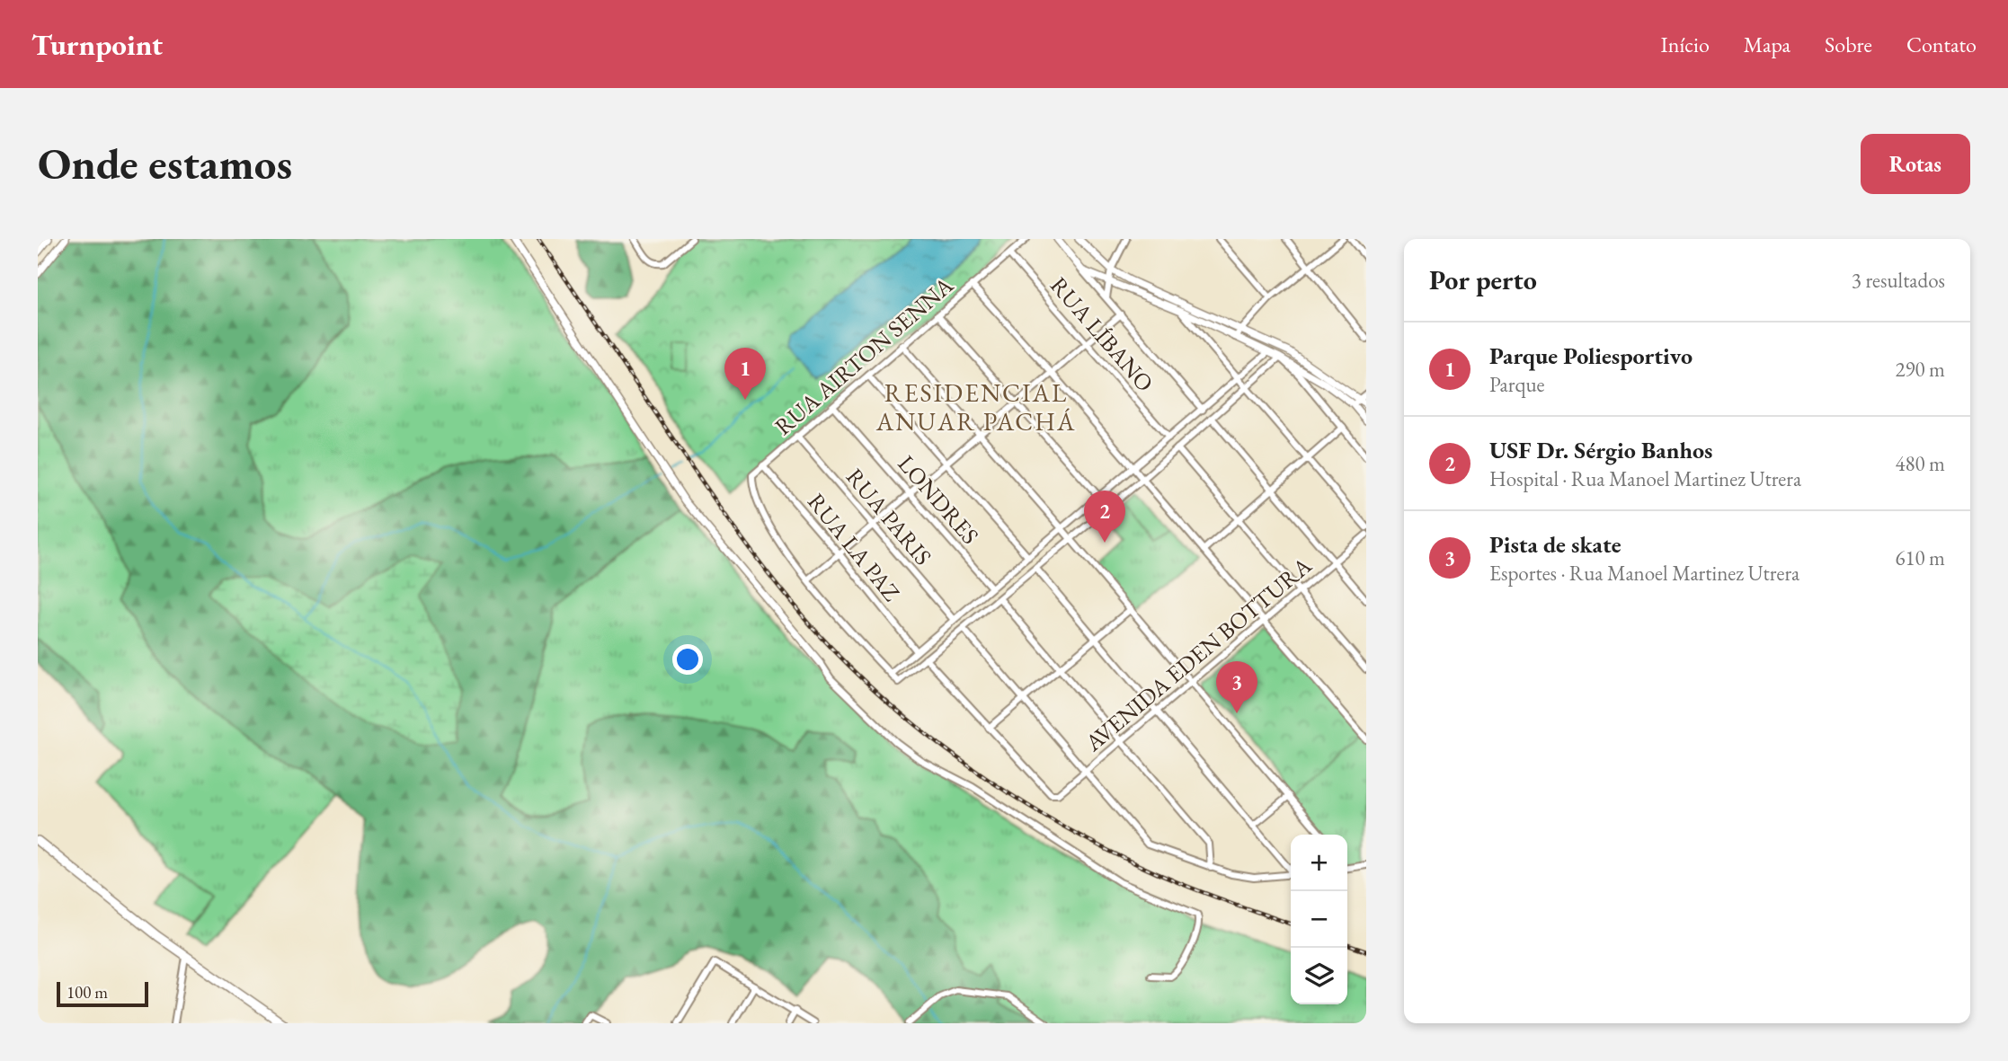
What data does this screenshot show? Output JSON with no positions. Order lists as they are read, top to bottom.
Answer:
{
  "streets": {
    "street": [
      "RUA LÍBANO",
      "RUA AIRTON SENNA",
      "LONDRES",
      "RUA PARIS",
      "RUA LA PAZ",
      "AVENIDA EDEN BOTTURA"
    ]
  },
  "crossings": [
    ["RUA LÍBANO", "RUA AIRTON SENNA"],
    ["RUA AIRTON SENNA", "LONDRES"],
    ["RUA AIRTON SENNA", "RUA PARIS"],
    ["RUA AIRTON SENNA", "RUA LA PAZ"]
  ],
  "districts": ["RESIDENCIAL ANUAR PACHÁ"],
  "scale_bar": "100 m",
  "page": {
    "header": "Turnpoint",
    "nav": [
      "Início",
      "Mapa",
      "Sobre",
      "Contato"
    ],
    "buttons": "Rotas",
    "title": "Onde estamos",
    "heading": ["Por perto", "3 resultados"],
    "list": [
      {
        "mark": "1",
        "name": "Parque Poliesportivo",
        "note": "Parque",
        "value": "290 m"
      },
      {
        "mark": "2",
        "name": "USF Dr. Sérgio Banhos",
        "note": "Hospital · Rua Manoel Martinez Utrera",
        "value": "480 m"
      },
      {
        "mark": "3",
        "name": "Pista de skate",
        "note": "Esportes · Rua Manoel Martinez Utrera",
        "value": "610 m"
      }
    ],
    "pins": ["1", "2", "3"],
    "map_buttons": ["+", "−"],
    "scale": "100 m"
  }
}
